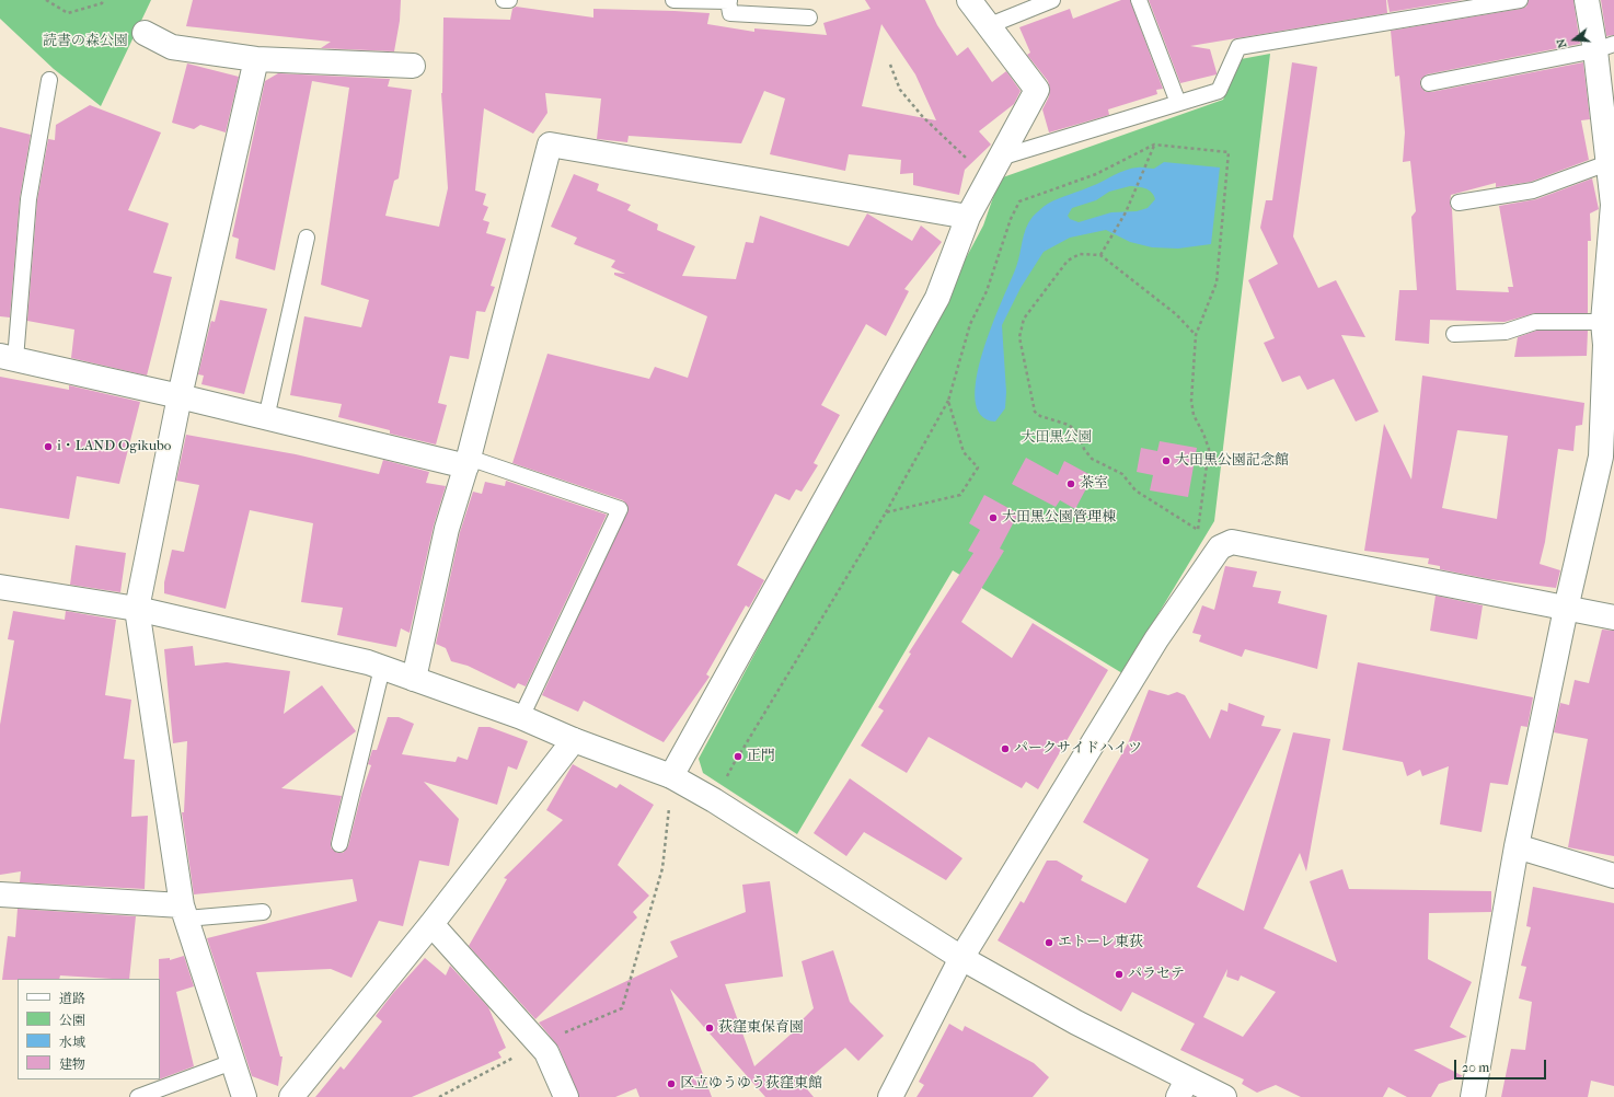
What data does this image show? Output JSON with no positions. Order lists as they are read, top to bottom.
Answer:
{
  "parks": ["読書の森公園", "大田黒公園"],
  "places": [
    "i・LAND Ogikubo",
    "大田黒公園記念館",
    "茶室",
    "大田黒公園管理棟",
    "パークサイドハイツ",
    "正門",
    "エトーレ東荻",
    "パラセテ",
    "荻窪東保育園",
    "区立ゆうゆう荻窪東館"
  ],
  "legend": [
    "道路",
    "公園",
    "水域",
    "建物"
  ],
  "scale_bar": "20 m",
  "north": "left"
}
